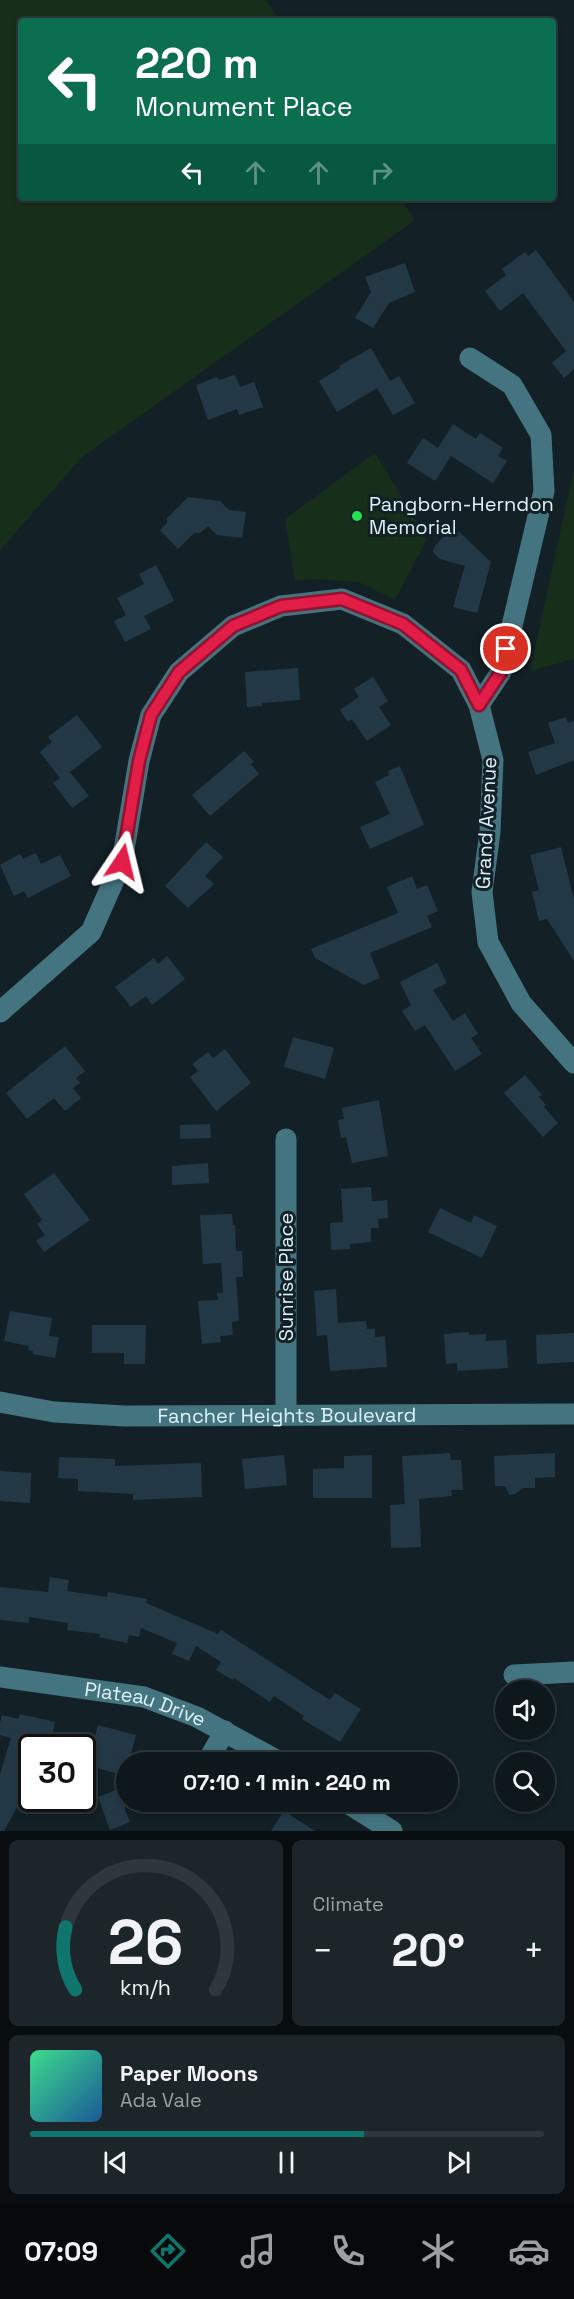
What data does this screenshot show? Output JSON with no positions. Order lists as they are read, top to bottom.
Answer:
{
  "streets": {
    "street": [
      "Grand Avenue",
      "Sunrise Place",
      "Fancher Heights Boulevard",
      "Plateau Drive"
    ]
  },
  "crossings": [
    ["Sunrise Place", "Fancher Heights Boulevard"]
  ],
  "places": ["Pangborn-Herndon Memorial"],
  "page": {
    "turn": ["220 m", "Monument Place"],
    "limit": "30",
    "trip": "07:10 · 1 min · 240 m",
    "tile": "Climate",
    "heat": ["−", "20°", "+"],
    "song": ["Paper Moons", "Ada Vale"],
    "tabs": "07:09",
    "gauge": ["26", "km/h"]
  }
}
